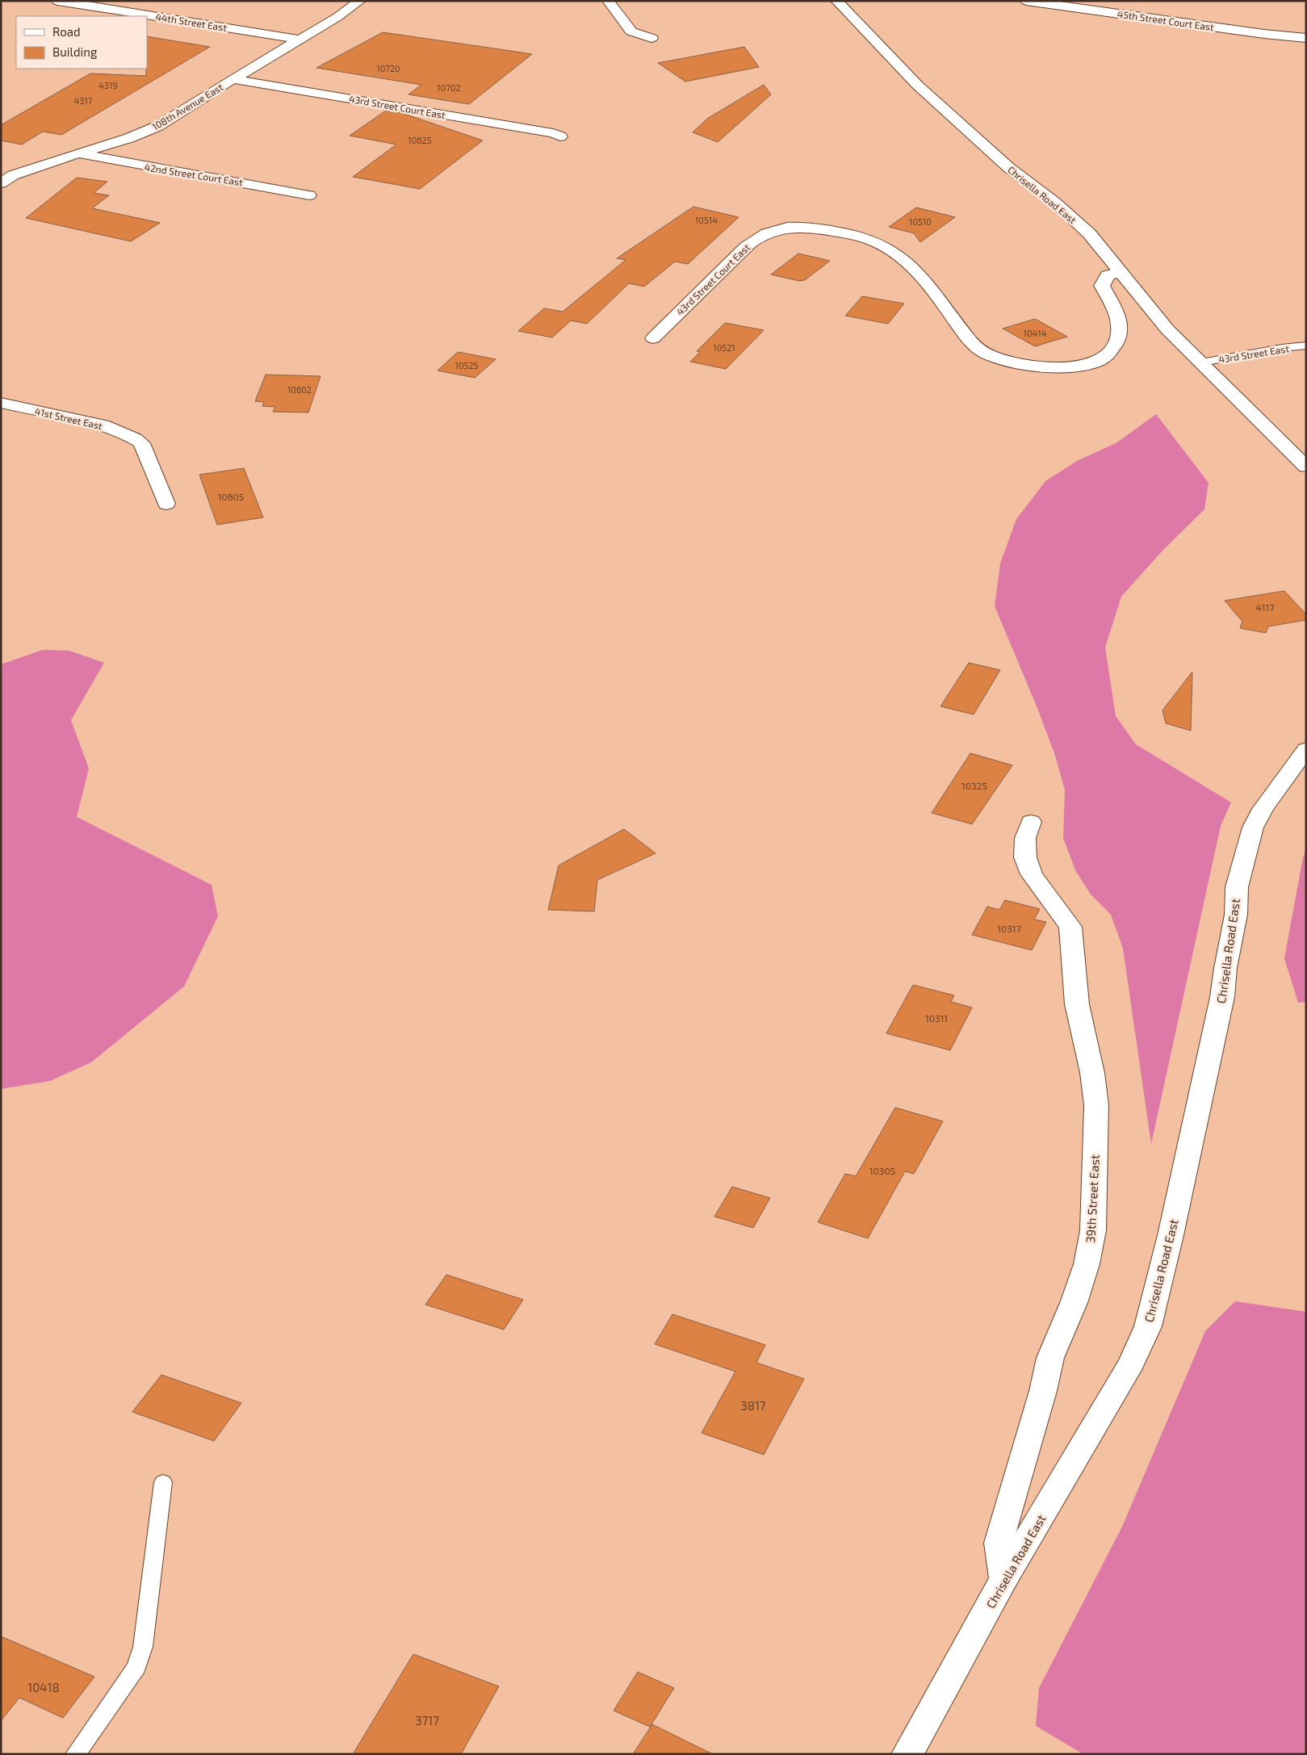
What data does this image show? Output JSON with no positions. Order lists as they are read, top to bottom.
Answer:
{
  "streets": {
    "street": [
      "45th Street Court East",
      "44th Street East",
      "108th Avenue East",
      "43rd Street Court East",
      "42nd Street Court East",
      "Chrisella Road East",
      "41st Street East",
      "39th Street East"
    ],
    "lane": ["43rd Street East"]
  },
  "crossings": [
    ["44th Street East", "108th Avenue East"],
    ["108th Avenue East", "43rd Street Court East"],
    ["108th Avenue East", "42nd Street Court East"],
    ["43rd Street Court East", "Chrisella Road East"],
    ["Chrisella Road East", "43rd Street East"],
    ["Chrisella Road East", "39th Street East"]
  ],
  "house_numbers": [
    "10720",
    "4319",
    "10702",
    "4317",
    "10625",
    "10514",
    "10510",
    "10414",
    "10521",
    "10525",
    "10602",
    "10605",
    "4117",
    "10325",
    "10317",
    "10311",
    "10305",
    "3817",
    "10418",
    "3717"
  ],
  "legend": ["Road", "Building"]
}
